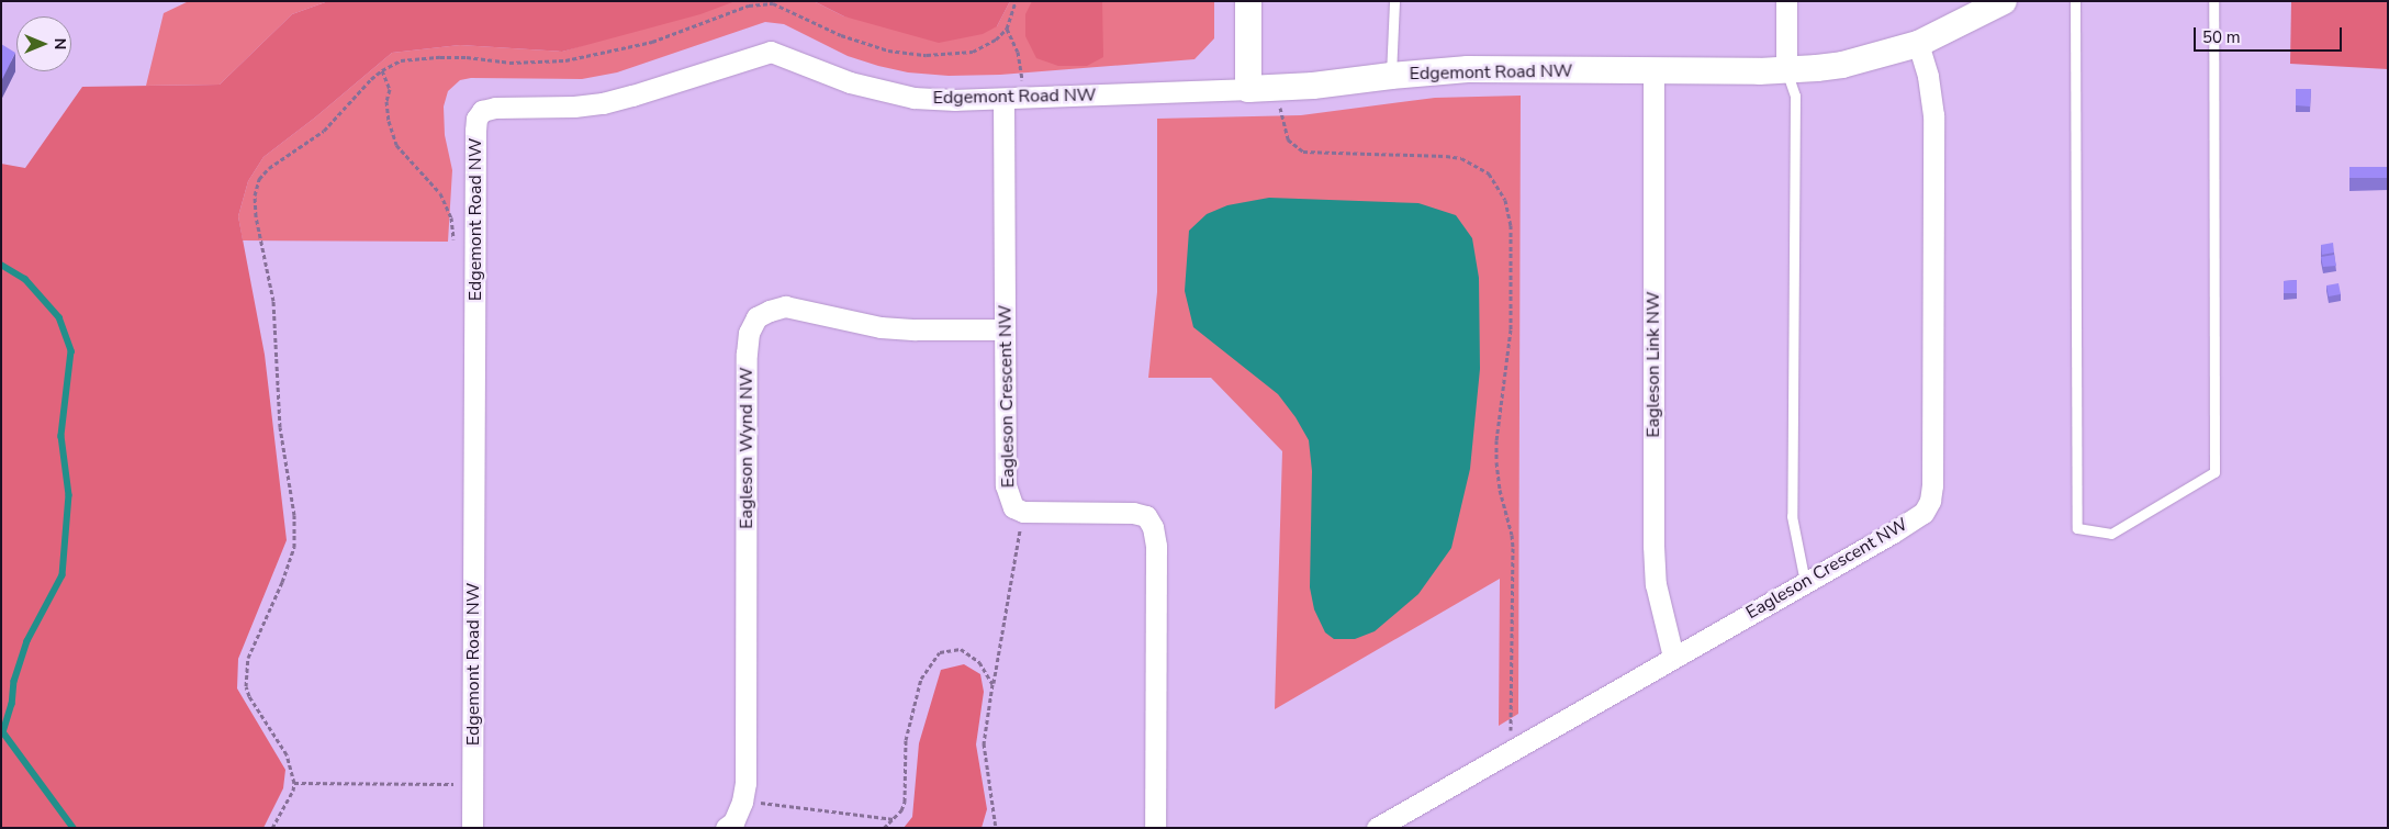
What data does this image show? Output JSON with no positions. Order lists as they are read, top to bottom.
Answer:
{
  "streets": {
    "street": [
      "Edgemont Road NW",
      "Eagleson Link NW",
      "Eagleson Crescent NW",
      "Eagleson Wynd NW"
    ]
  },
  "crossings": [
    ["Edgemont Road NW", "Eagleson Link NW"],
    ["Edgemont Road NW", "Eagleson Crescent NW"],
    ["Eagleson Link NW", "Eagleson Crescent NW"],
    ["Eagleson Crescent NW", "Eagleson Wynd NW"]
  ],
  "scale_bar": "50 m",
  "north": "right"
}
